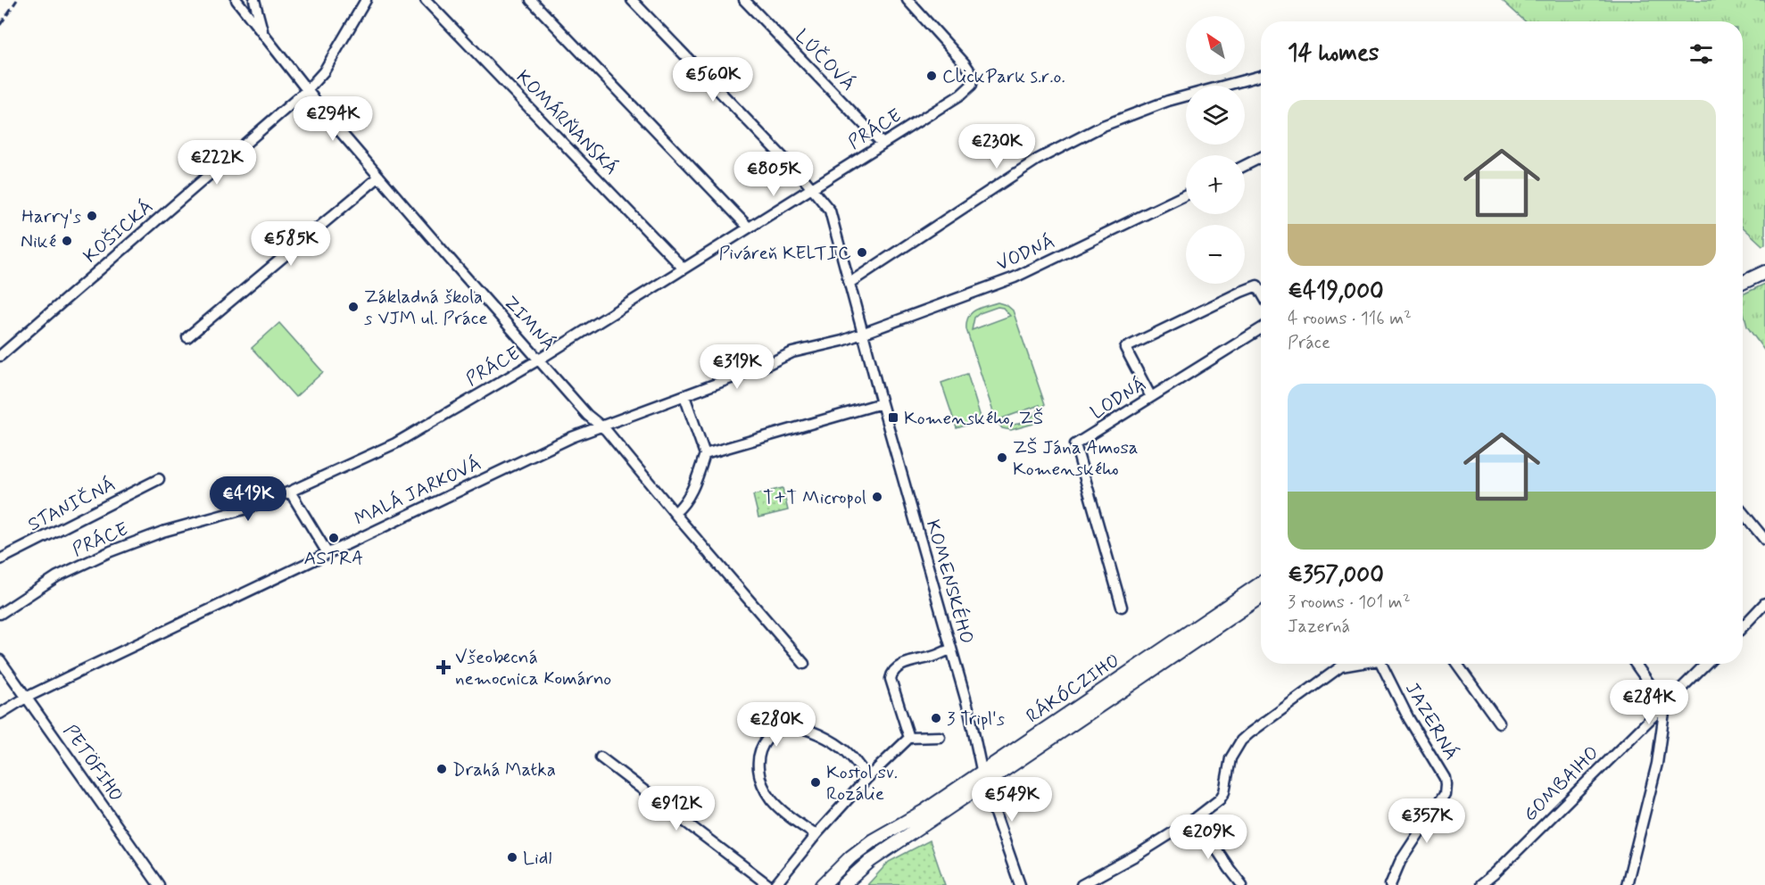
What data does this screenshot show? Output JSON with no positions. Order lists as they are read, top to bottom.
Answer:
{
  "streets": {
    "main road": ["RÁKÓCZIHO"],
    "street": [
      "LÚČOVÁ",
      "KOMÁRŇANSKÁ",
      "PRÁCE",
      "KOŠICKÁ",
      "VODNÁ",
      "ZIMNÁ",
      "LODNÁ",
      "MALÁ JARKOVÁ",
      "STANIČNÁ",
      "KOMENSKÉHO",
      "JAZERNÁ",
      "PETÖFIHO",
      "GOMBAIHO"
    ]
  },
  "crossings": [
    ["LÚČOVÁ", "PRÁCE"],
    ["KOMÁRŇANSKÁ", "PRÁCE"],
    ["PRÁCE", "ZIMNÁ"],
    ["PRÁCE", "KOMENSKÉHO"],
    ["KOŠICKÁ", "ZIMNÁ"],
    ["VODNÁ", "MALÁ JARKOVÁ"],
    ["VODNÁ", "KOMENSKÉHO"],
    ["ZIMNÁ", "MALÁ JARKOVÁ"],
    ["MALÁ JARKOVÁ", "KOMENSKÉHO"],
    ["MALÁ JARKOVÁ", "PETÖFIHO"],
    ["KOMENSKÉHO", "RÁKÓCZIHO"]
  ],
  "places": {
    "other": [
      "ClickPark s.r.o.",
      "Harry's",
      "Niké",
      "Piváreň KELTIC",
      "Základná škola s VJM ul. Práce",
      "ZŠ Jána Amosa Komenského",
      "T+T Micropol",
      "ASTRA",
      "3 Tripl's",
      "Drahá Matka",
      "Kostol sv. Rozálie",
      "Lidl"
    ],
    "transit": ["Komenského, ZŠ"],
    "health": ["Všeobecná nemocnica Komárno"]
  },
  "north": "top left",
  "page": {
    "map_buttons": ["+", "−"],
    "heading": "14 homes",
    "price": [
      "€560K",
      "€294K",
      "€230K",
      "€222K",
      "€805K",
      "€585K",
      "€319K",
      "€419K",
      "€284K",
      "€280K",
      "€549K",
      "€912K",
      "€357K",
      "€209K"
    ],
    "list": [
      {
        "name": "€419,000",
        "note": "4 rooms · 116 m² · Práce"
      },
      {
        "name": "€357,000",
        "note": "3 rooms · 101 m² · Jazerná"
      }
    ]
  }
}
